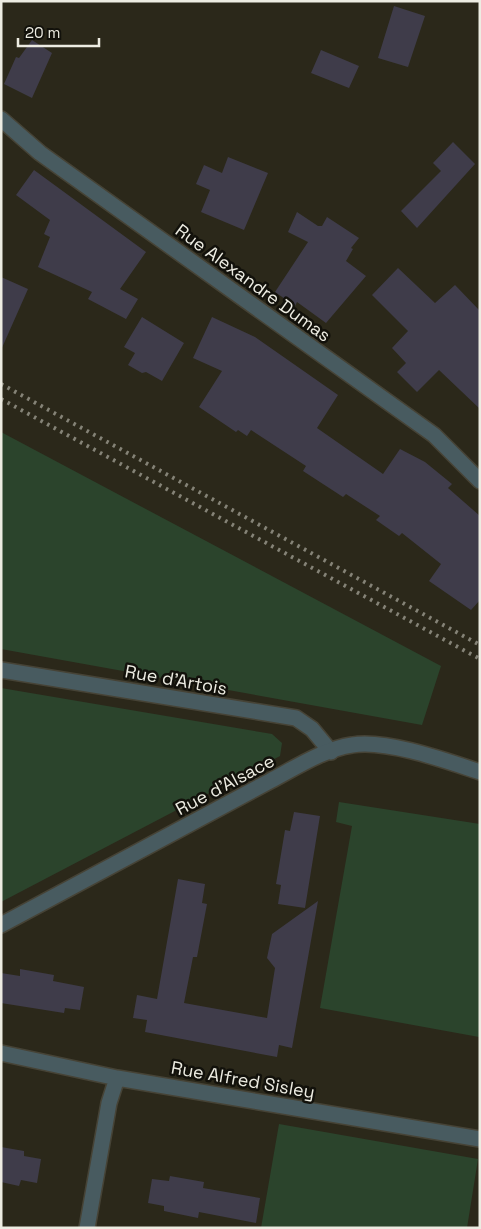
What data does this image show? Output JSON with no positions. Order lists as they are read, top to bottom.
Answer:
{
  "streets": {
    "street": [
      "Rue Alexandre Dumas",
      "Rue d'Artois",
      "Rue d'Alsace",
      "Rue Alfred Sisley"
    ]
  },
  "crossings": [
    ["Rue d'Artois", "Rue d'Alsace"]
  ],
  "scale_bar": "20 m"
}
